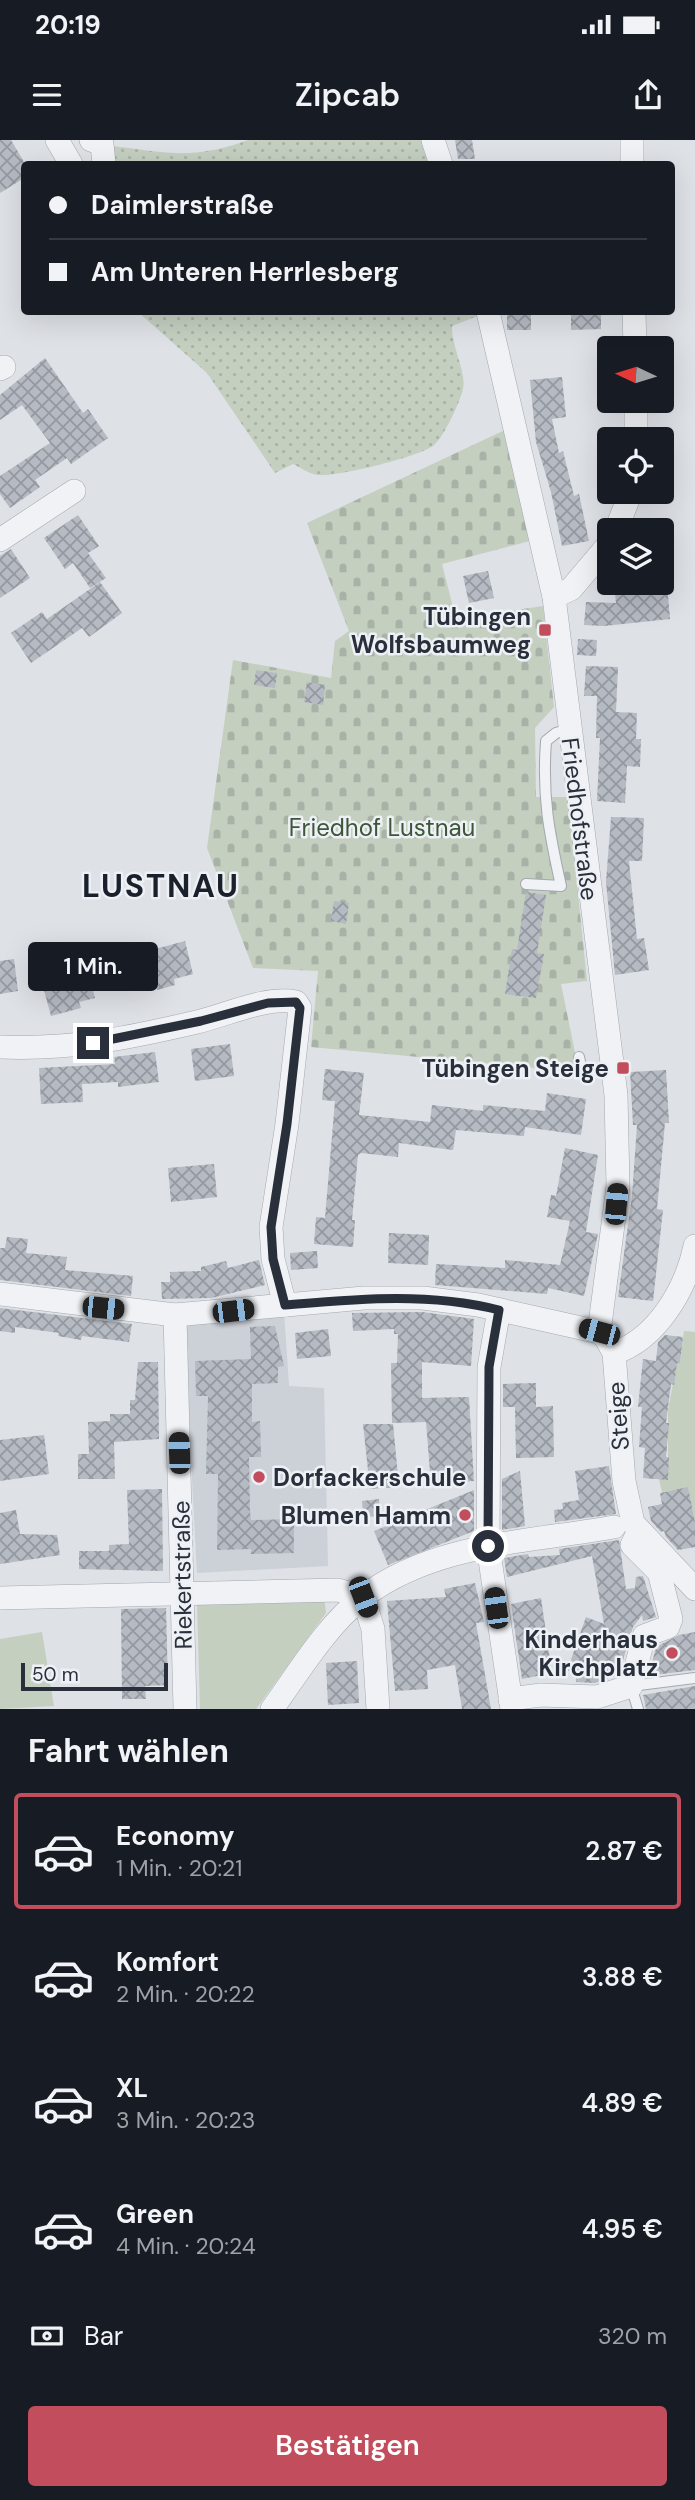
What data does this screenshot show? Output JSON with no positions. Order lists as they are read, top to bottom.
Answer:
{
  "streets": {
    "street": ["Friedhofstraße", "Steige", "Riekertstraße"]
  },
  "districts": ["LUSTNAU"],
  "parks": ["Friedhof Lustnau"],
  "places": {
    "transit": ["Tübingen Wolfsbaumweg", "Tübingen Steige"],
    "other": ["Dorfackerschule", "Blumen Hamm", "Kinderhaus Kirchplatz"]
  },
  "scale_bar": "50 m",
  "north": "left",
  "page": {
    "status": "20:19",
    "header": "Zipcab",
    "banner": ["Daimlerstraße", "Am Unteren Herrlesberg"],
    "bubble": "1 Min.",
    "scale": "50 m",
    "heading": "Fahrt wählen",
    "list": [
      {
        "name": "Economy",
        "note": "1 Min. · 20:21",
        "value": "2.87 €"
      },
      {
        "name": "Komfort",
        "note": "2 Min. · 20:22",
        "value": "3.88 €"
      },
      {
        "name": "XL",
        "note": "3 Min. · 20:23",
        "value": "4.89 €"
      },
      {
        "name": "Green",
        "note": "4 Min. · 20:24",
        "value": "4.95 €"
      }
    ],
    "pay": ["Bar", "320 m"],
    "buttons": "Bestätigen"
  }
}
